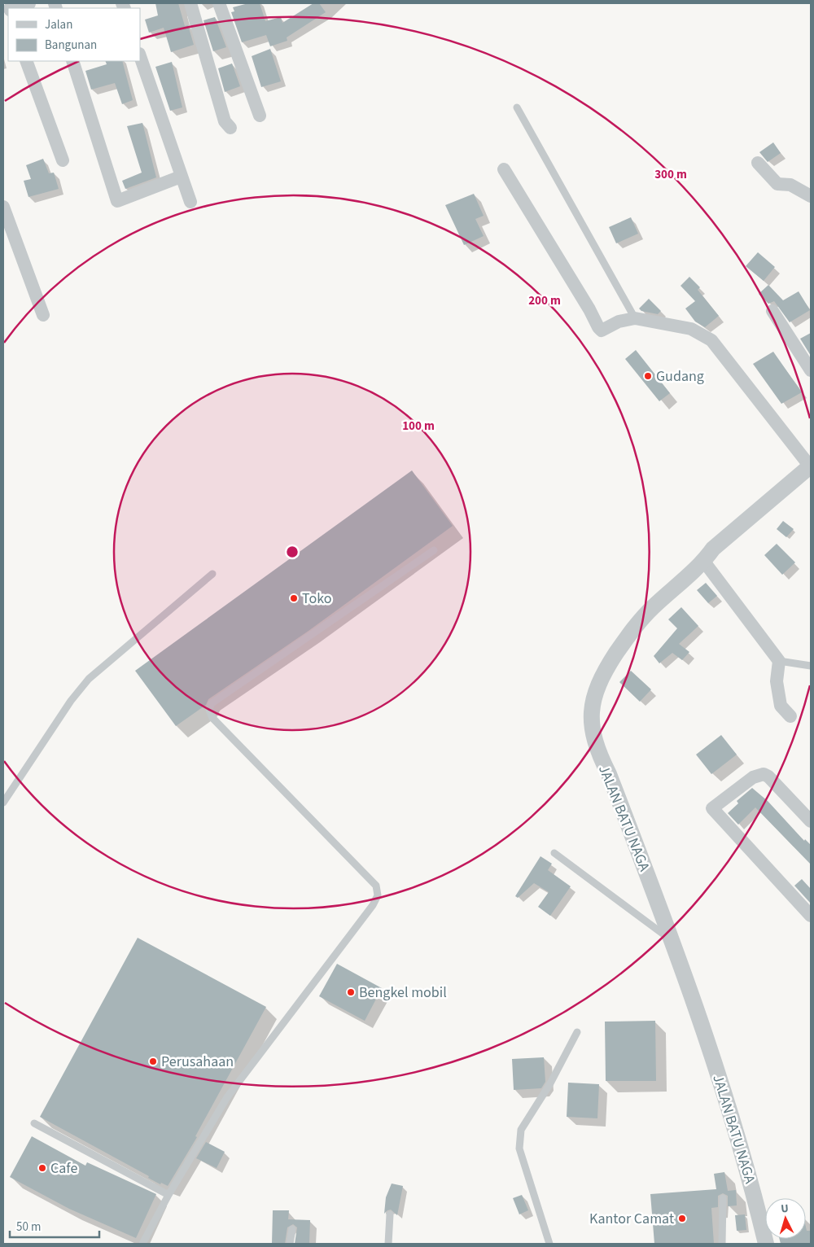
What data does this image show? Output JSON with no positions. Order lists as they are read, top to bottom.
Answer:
{
  "streets": {
    "street": ["JALAN BATU NAGA"]
  },
  "places": [
    "Gudang",
    "Toko",
    "Bengkel mobil",
    "Perusahaan",
    "Cafe",
    "Kantor Camat"
  ],
  "legend": ["Jalan", "Bangunan"],
  "scale_bar": "50 m",
  "north": "top",
  "rings": ["300 m", "200 m", "100 m"]
}
